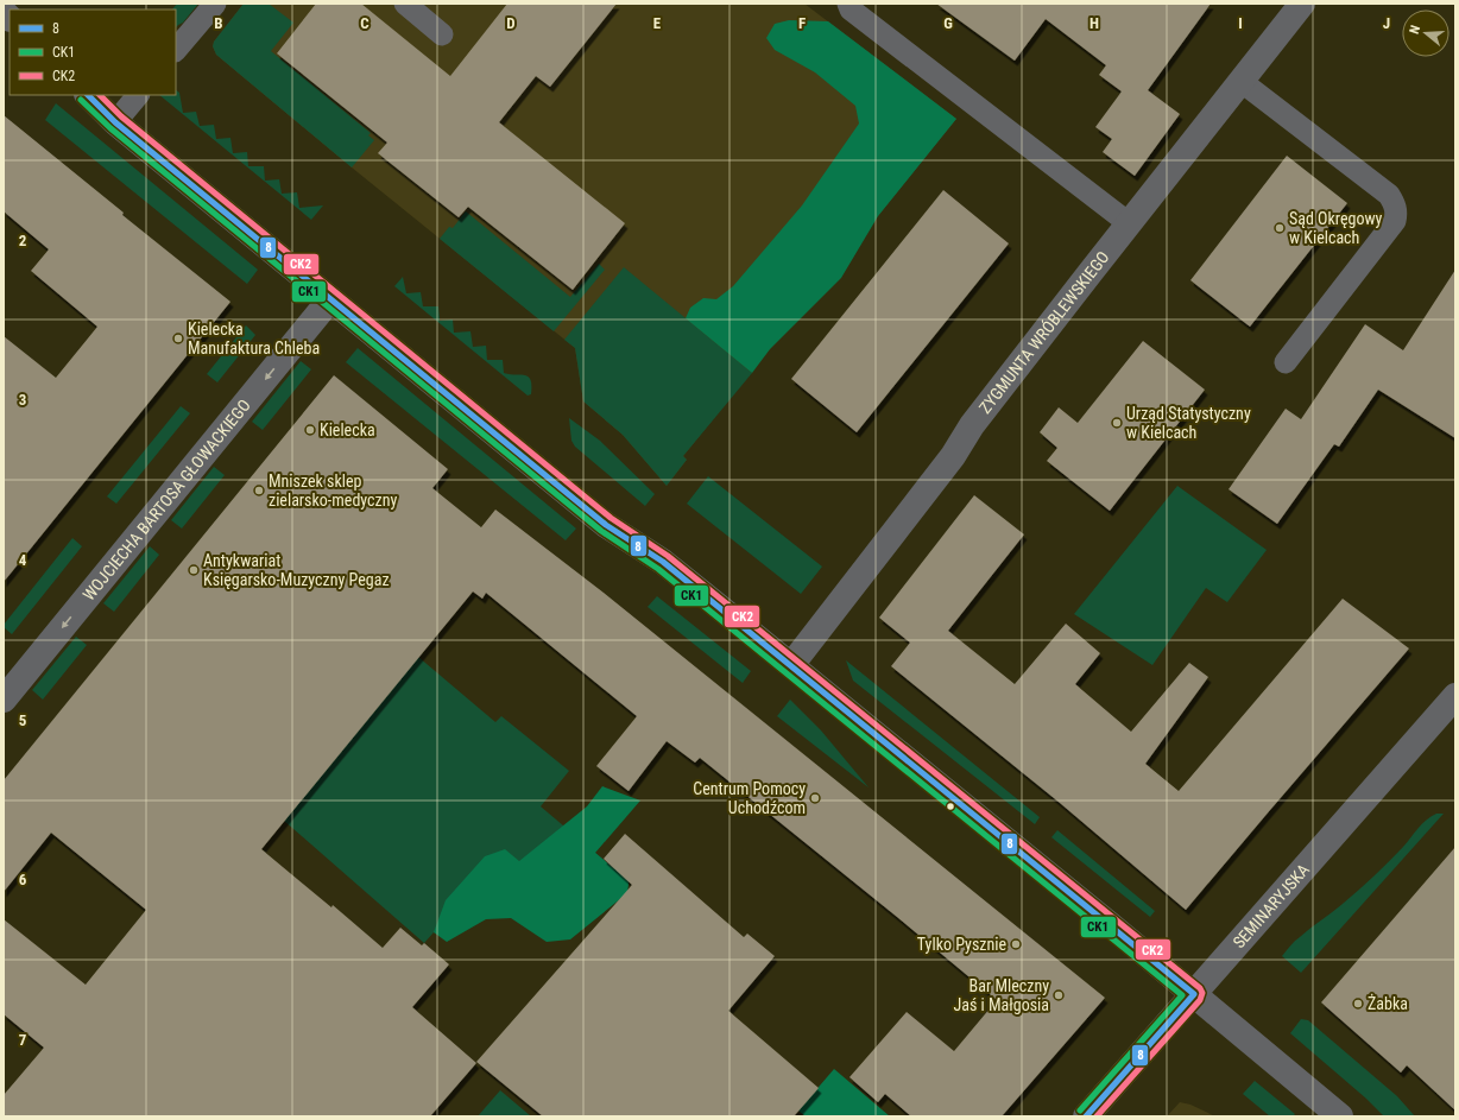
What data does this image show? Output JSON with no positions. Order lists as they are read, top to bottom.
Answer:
{
  "streets": {
    "street": ["ZYGMUNTA WRÓBLEWSKIEGO", "WOJCIECHA BARTOSA GŁOWACKIEGO", "SEMINARYJSKA"]
  },
  "one_way": ["WOJCIECHA BARTOSA GŁOWACKIEGO"],
  "places": [
    "Sąd Okręgowy w Kielcach",
    "Kielecka Manufaktura Chleba",
    "Urząd Statystyczny w Kielcach",
    "Kielecka",
    "Mniszek sklep zielarsko-medyczny",
    "Antykwariat Księgarsko-Muzyczny Pegaz",
    "Centrum Pomocy Uchodźcom",
    "Tylko Pysznie",
    "Bar Mleczny Jaś i Małgosia",
    "Żabka"
  ],
  "lines": ["transit line 8", "transit line CK2", "transit line CK1"],
  "legend": ["8", "CK1", "CK2"],
  "north": "left",
  "grid": {
    "columns": [
      "B",
      "C",
      "D",
      "E",
      "F",
      "G",
      "H",
      "I",
      "J"
    ],
    "rows": [
      "2",
      "3",
      "4",
      "5",
      "6",
      "7"
    ]
  }
}
